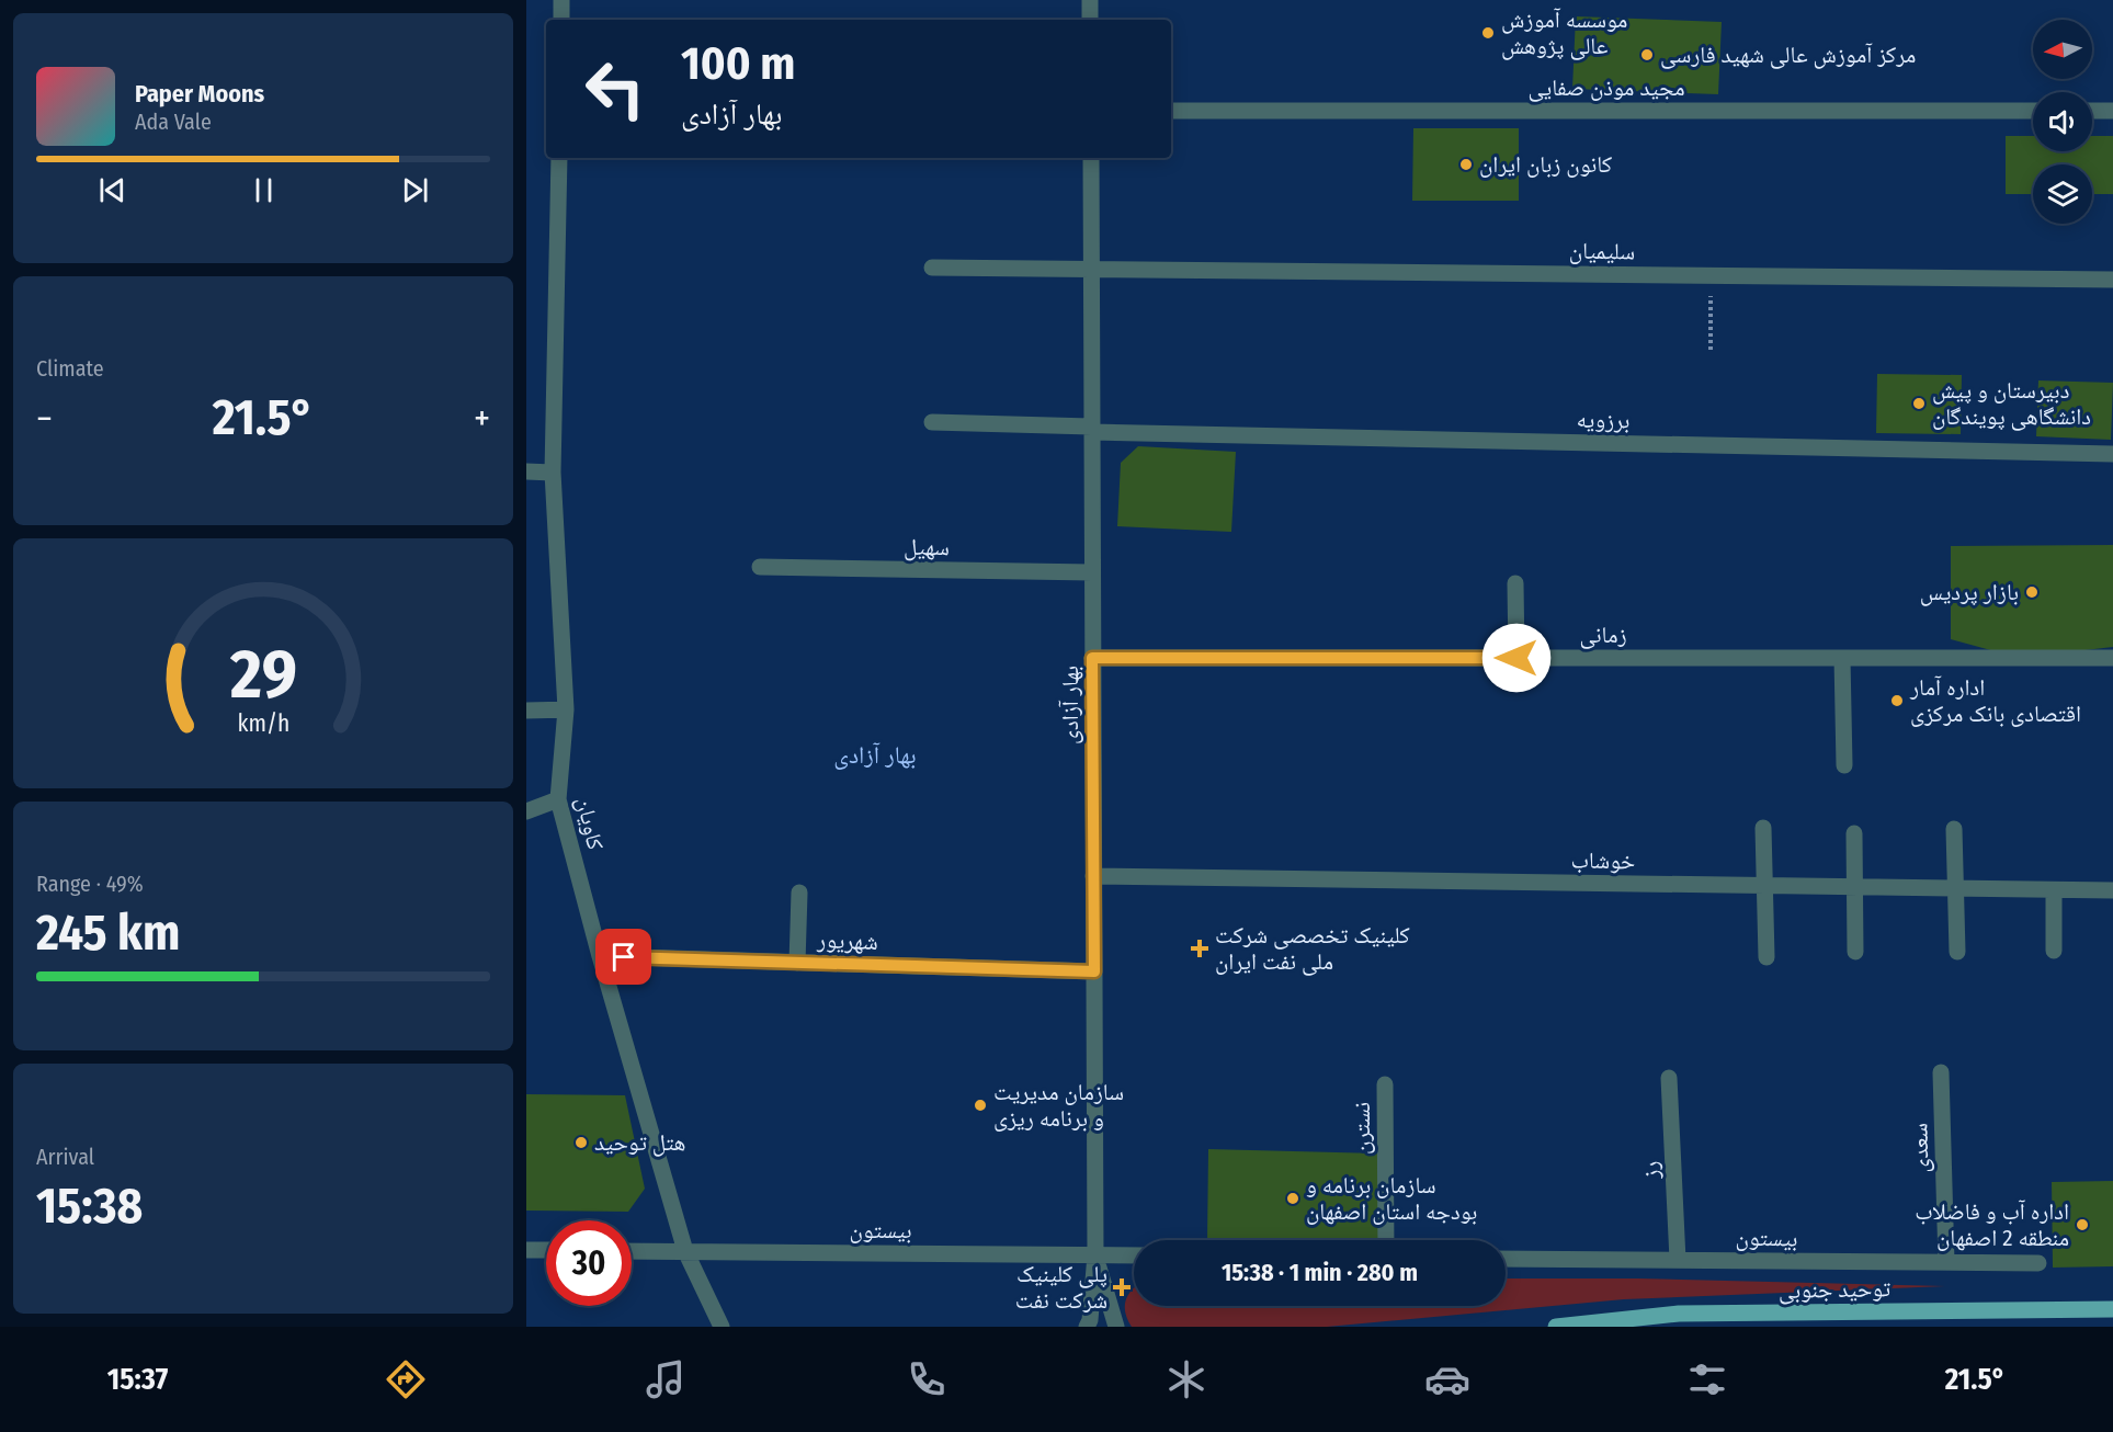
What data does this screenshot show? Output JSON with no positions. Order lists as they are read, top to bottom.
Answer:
{
  "streets": {
    "main road": ["توحید جنوبی"],
    "street": [
      "مجید موذن صفایی",
      "سلیمیان",
      "برزویه",
      "سهیل",
      "زمانی",
      "بهار آزادی",
      "کاویان",
      "خوشاب",
      "شهریور",
      "نسترن",
      "سعدی",
      "رز",
      "بیستون"
    ]
  },
  "crossings": [
    ["سلیمیان", "بهار آزادی"],
    ["برزویه", "بهار آزادی"],
    ["سهیل", "بهار آزادی"],
    ["زمانی", "بهار آزادی"],
    ["بهار آزادی", "خوشاب"],
    ["بهار آزادی", "شهریور"],
    ["بهار آزادی", "بیستون"],
    ["کاویان", "شهریور"],
    ["کاویان", "بیستون"],
    ["سعدی", "بیستون"],
    ["رز", "بیستون"]
  ],
  "districts": ["بهار آزادی"],
  "places": {
    "other": [
      "موسسه آموزش عالی پژوهش",
      "مرکز آموزش عالی شهید فارسی",
      "کانون زبان ایران",
      "دبیرستان و پیش دانشگاهی پویندگان",
      "بازار پردیس",
      "اداره آمار اقتصادی بانک مرکزی",
      "سازمان مدیریت و برنامه ریزی",
      "هتل توحید",
      "سازمان برنامه و بودجه استان اصفهان",
      "اداره آب و فاضلاب منطقه 2 اصفهان"
    ],
    "health": ["کلینیک تخصصی شرکت ملی نفت ایران", "پلی کلینیک شرکت نفت"]
  },
  "north": "left",
  "page": {
    "turn": ["100 m", "بهار آزادی"],
    "song": ["Paper Moons", "Ada Vale"],
    "tile": [
      "Climate",
      ["Range · 49%", "245 km"],
      ["Arrival", "15:38"]
    ],
    "heat": ["−", "21.5°", "+"],
    "limit": "30",
    "trip": "15:38 · 1 min · 280 m",
    "tabs": ["15:37", "21.5°"],
    "gauge": ["29", "km/h"]
  }
}
